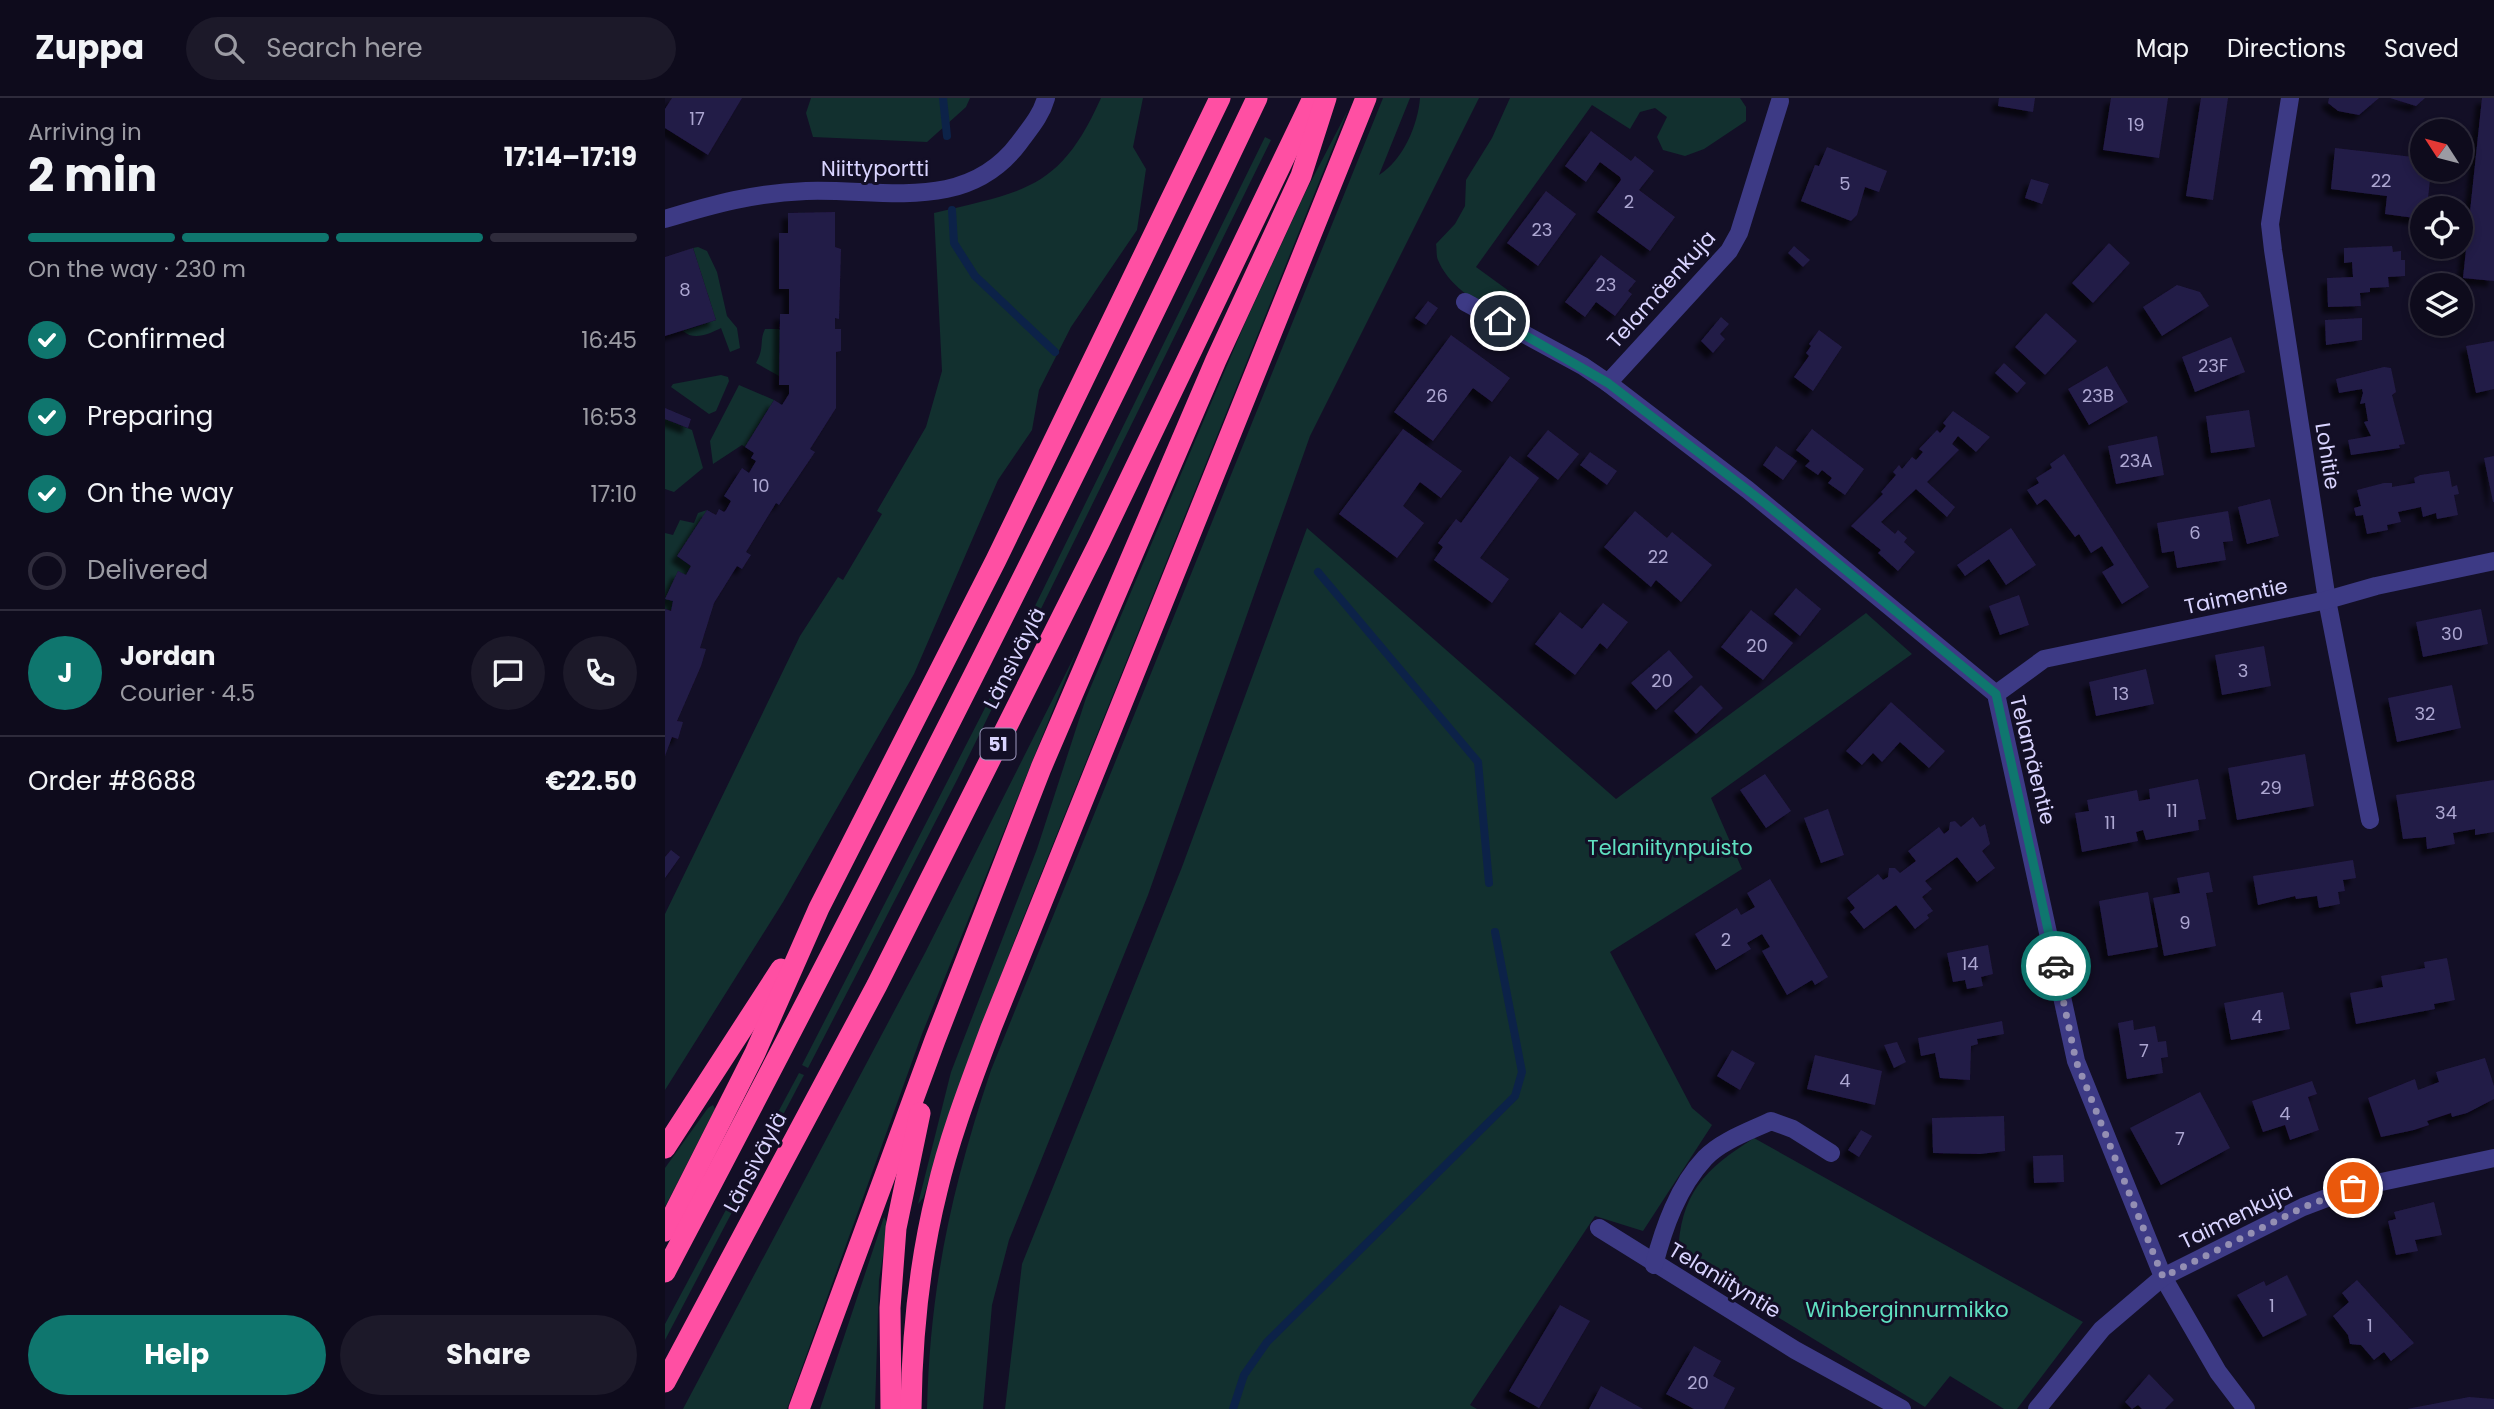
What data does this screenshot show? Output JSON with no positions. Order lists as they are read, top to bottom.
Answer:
{
  "streets": {
    "highway": ["Länsiväylä", "51"],
    "street": [
      "Niittyportti",
      "Telamäenkuja",
      "Lohitie",
      "Taimentie",
      "Telamäentie",
      "Taimenkuja",
      "Telaniityntie"
    ]
  },
  "crossings": [
    ["Telamäenkuja", "Telamäentie"],
    ["Lohitie", "Taimentie"],
    ["Taimentie", "Telamäentie"],
    ["Telamäentie", "Taimenkuja"]
  ],
  "parks": ["Telaniitynpuisto", "Winberginnurmikko"],
  "house_numbers": [
    "17",
    "19",
    "22",
    "5",
    "2",
    "23",
    "23",
    "8",
    "23F",
    "26",
    "23B",
    "23A",
    "10",
    "6",
    "22",
    "30",
    "20",
    "3",
    "20",
    "13",
    "32",
    "29",
    "11",
    "34",
    "11",
    "9",
    "2",
    "14",
    "4",
    "7",
    "4",
    "4",
    "7",
    "1",
    "1",
    "20"
  ],
  "north": "top left",
  "page": {
    "header": "Zuppa",
    "search": "Search here",
    "nav": ["Map", "Directions", "Saved"],
    "heading": ["2 min", "Arriving in", "17:14–17:19"],
    "panel": [
      "Jordan",
      "Courier · 4.5",
      "Order #8688",
      "€22.50"
    ],
    "bar": "On the way · 230 m",
    "list": [
      ["Confirmed", "16:45"],
      ["Preparing", "16:53"],
      ["On the way", "17:10"],
      "Delivered"
    ],
    "round": "J",
    "buttons": ["Help", "Share"]
  }
}
